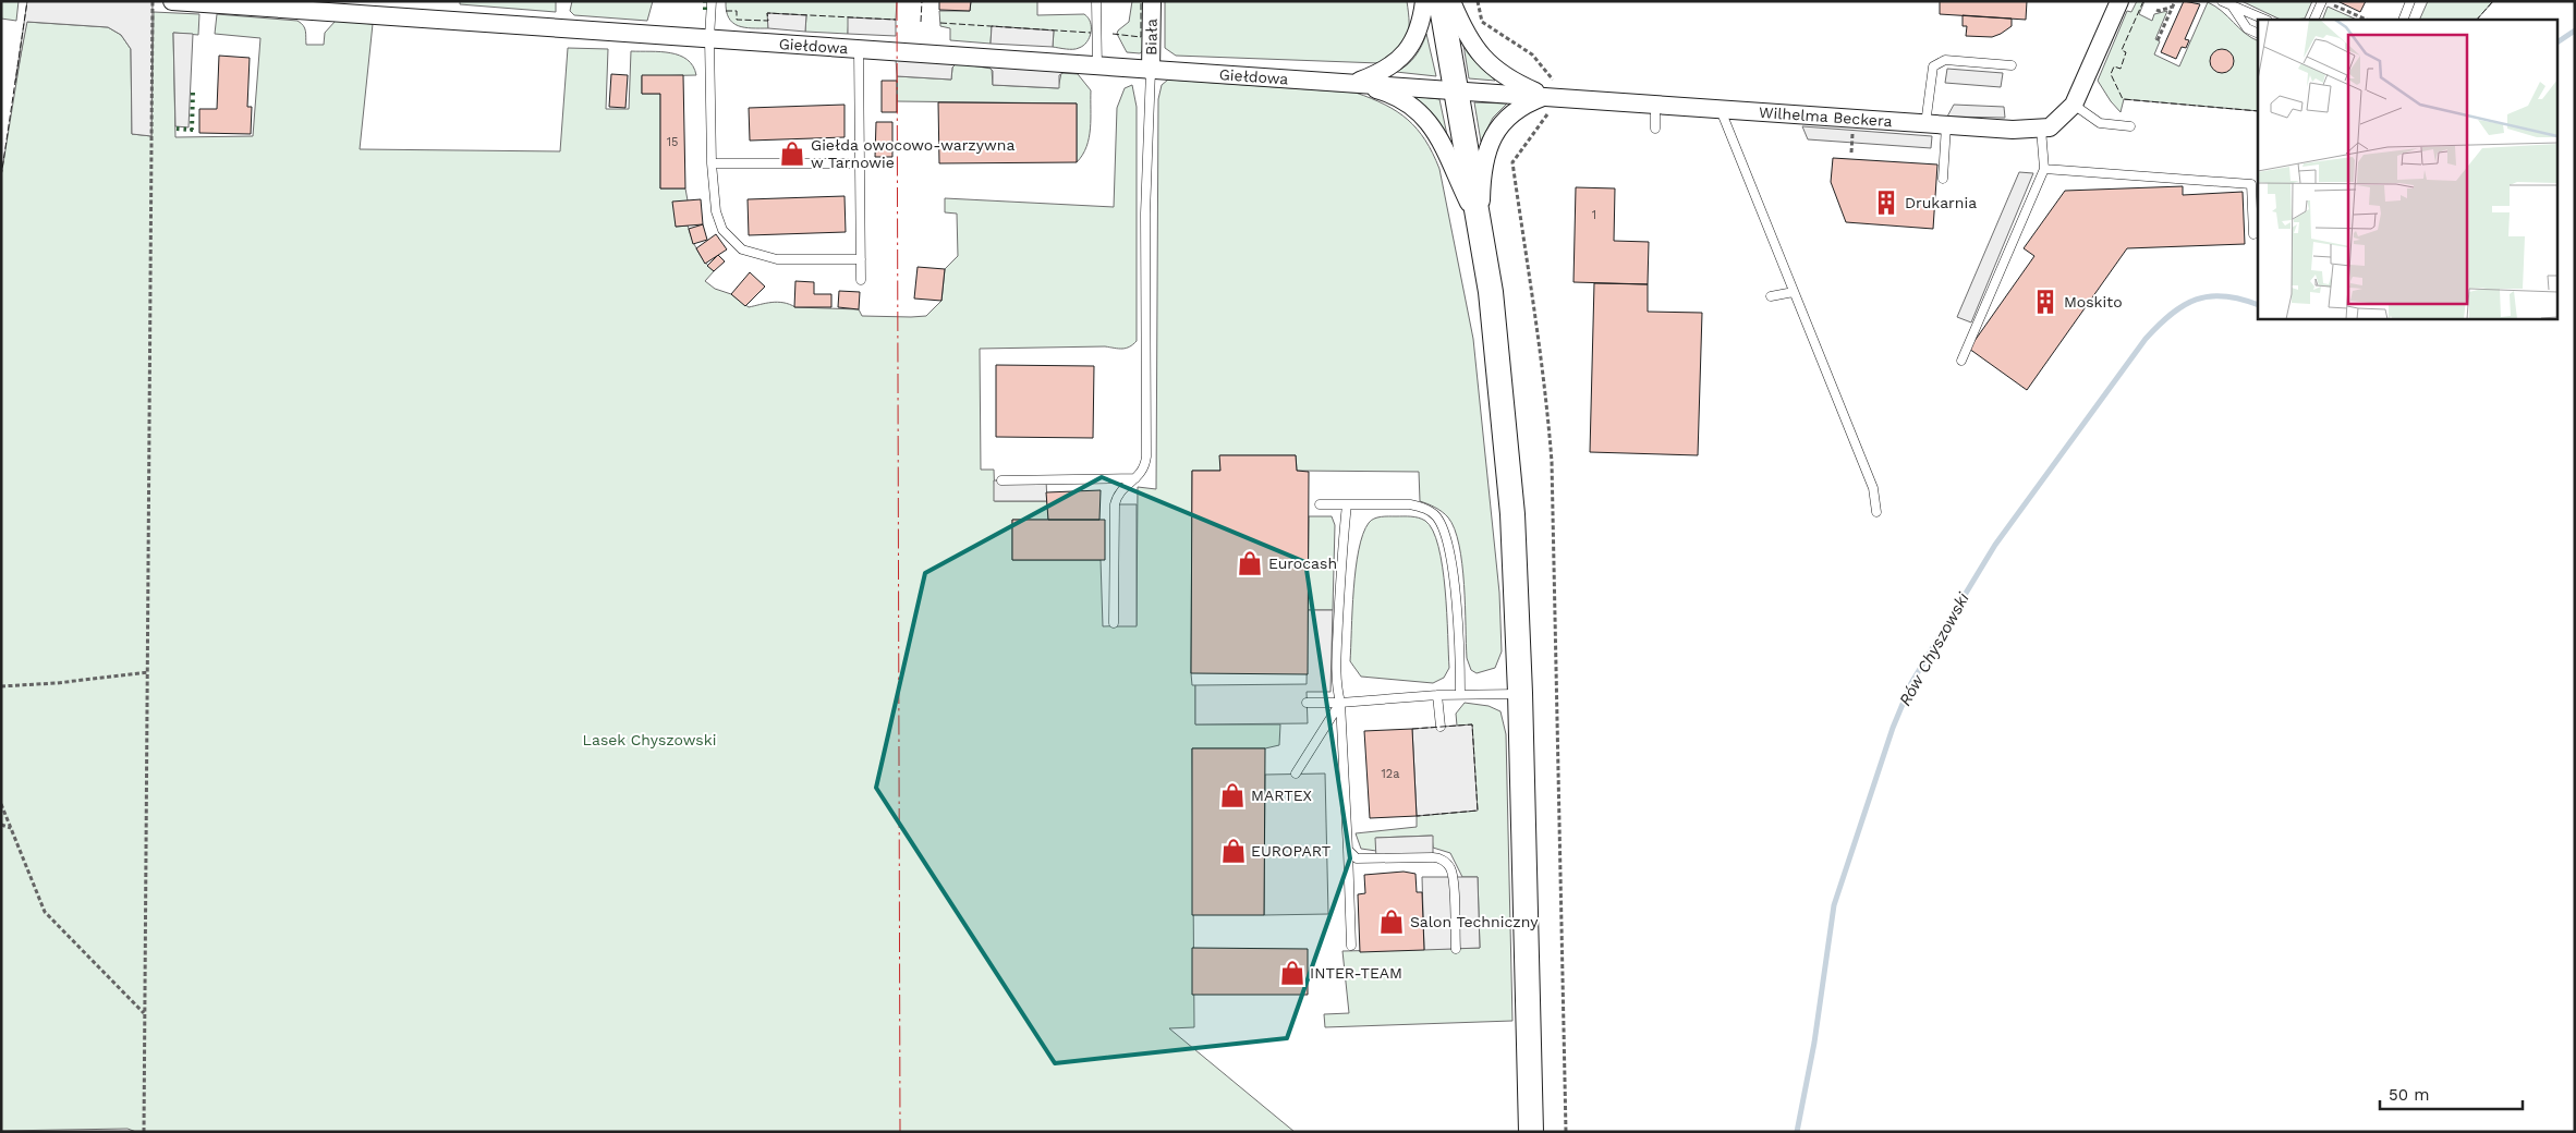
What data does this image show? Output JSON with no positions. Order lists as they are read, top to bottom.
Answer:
{
  "streets": {
    "street": ["Biała", "Giełdowa", "Wilhelma Beckera"]
  },
  "crossings": [
    ["Biała", "Giełdowa"],
    ["Giełdowa", "Wilhelma Beckera"]
  ],
  "water": ["Rów Chyszowski"],
  "parks": ["Lasek Chyszowski"],
  "places": {
    "shop": [
      "Giełda owocowo-warzywna w Tarnowie",
      "Eurocash",
      "MARTEX",
      "EUROPART",
      "Salon Techniczny",
      "INTER-TEAM"
    ],
    "building": ["Drukarnia", "Moskito"]
  },
  "house_numbers": ["15", "1", "12a"],
  "scale_bar": "50 m"
}
